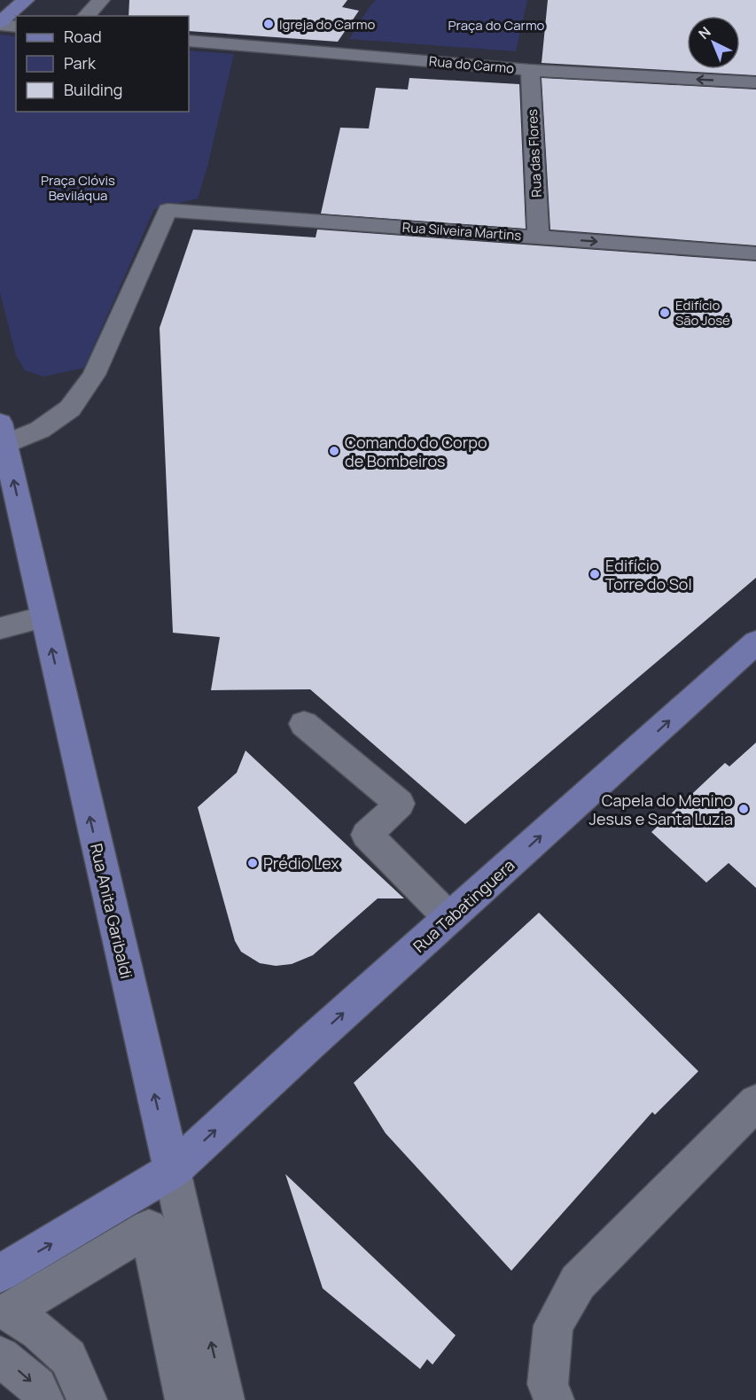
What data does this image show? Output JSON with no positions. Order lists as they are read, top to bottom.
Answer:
{
  "streets": {
    "main road": ["Rua Tabatinguera", "Rua Anita Garibaldi"],
    "street": ["Rua do Carmo", "Rua das Flores", "Rua Silveira Martins"]
  },
  "crossings": [
    ["Rua do Carmo", "Rua das Flores"],
    ["Rua das Flores", "Rua Silveira Martins"],
    ["Rua Silveira Martins", "Rua Anita Garibaldi"],
    ["Rua Tabatinguera", "Rua Anita Garibaldi"]
  ],
  "one_way": ["Rua do Carmo", "Rua Tabatinguera", "Rua Anita Garibaldi"],
  "parks": ["Praça do Carmo", "Praça Clóvis Beviláqua"],
  "places": [
    "Igreja do Carmo",
    "Edifício São José",
    "Comando do Corpo de Bombeiros",
    "Edifício Torre do Sol",
    "Capela do Menino Jesus e Santa Luzia",
    "Prédio Lex"
  ],
  "legend": ["Road", "Park", "Building"],
  "north": "top left"
}
